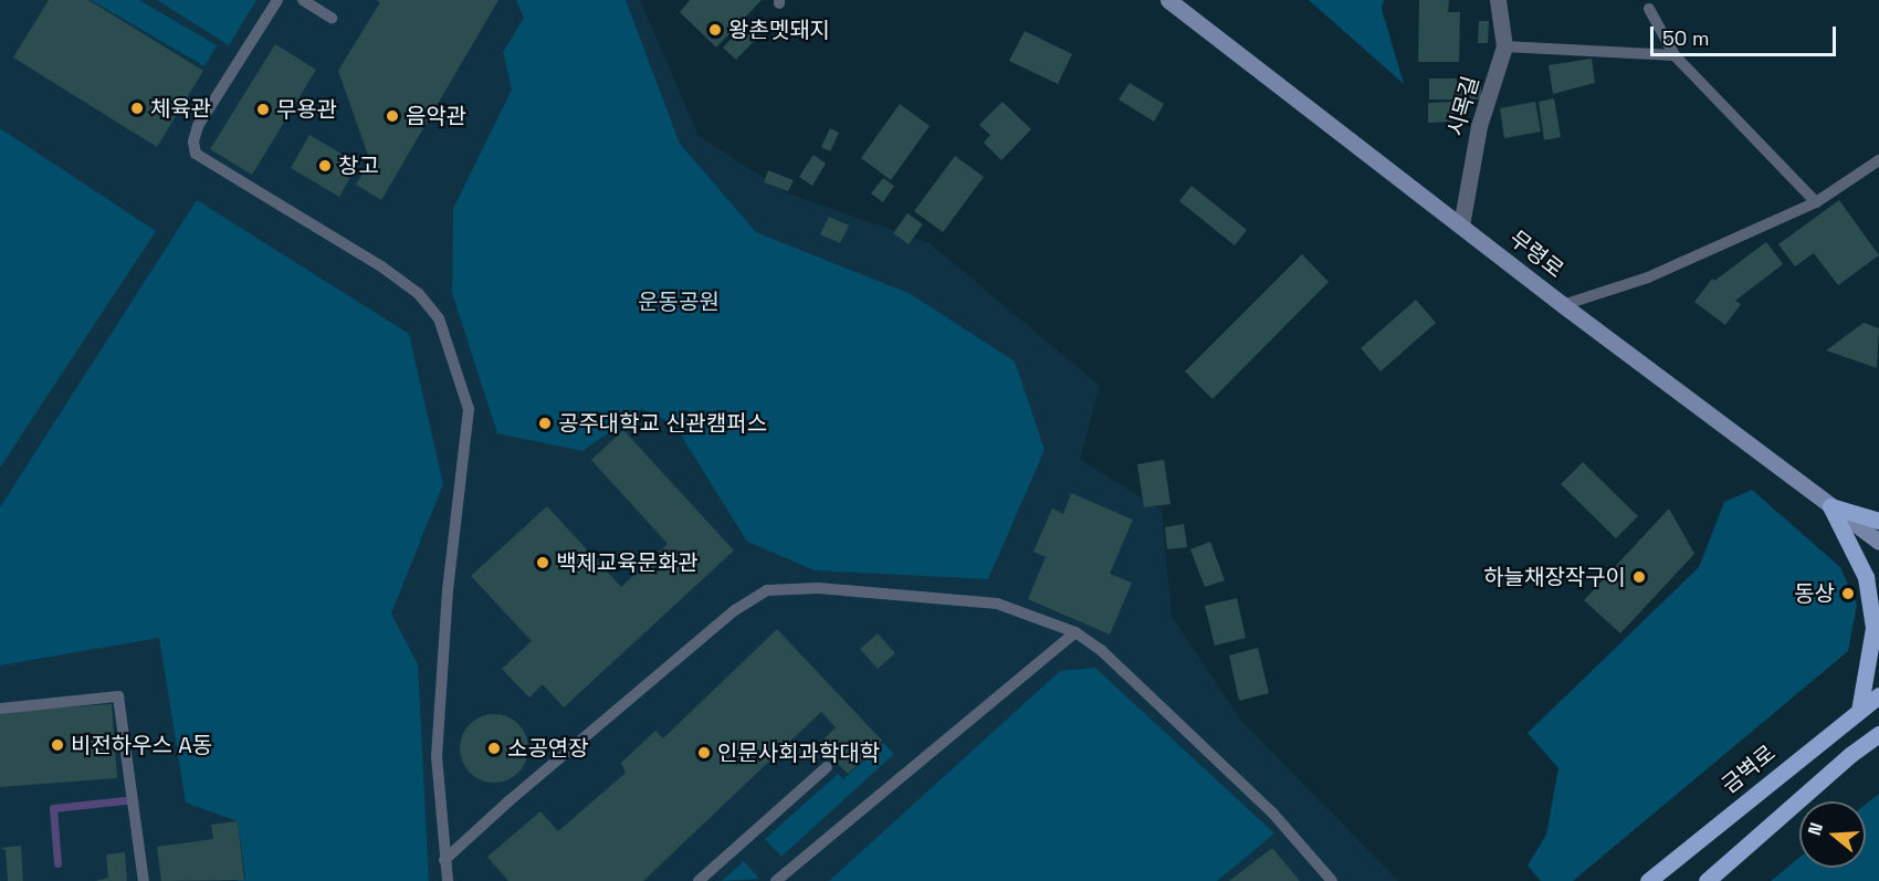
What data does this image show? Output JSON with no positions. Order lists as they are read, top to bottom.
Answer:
{
  "streets": {
    "main road": ["무령로", "금벽로"],
    "street": ["시목길"]
  },
  "crossings": [
    ["시목길", "무령로"]
  ],
  "parks": ["운동공원"],
  "places": [
    "왕촌멧돼지",
    "체육관",
    "무용관",
    "음악관",
    "창고",
    "공주대학교 신관캠퍼스",
    "백제교육문화관",
    "하늘채장작구이",
    "동상",
    "비전하우스 A동",
    "소공연장",
    "인문사회과학대학"
  ],
  "scale_bar": "50 m",
  "north": "left"
}
